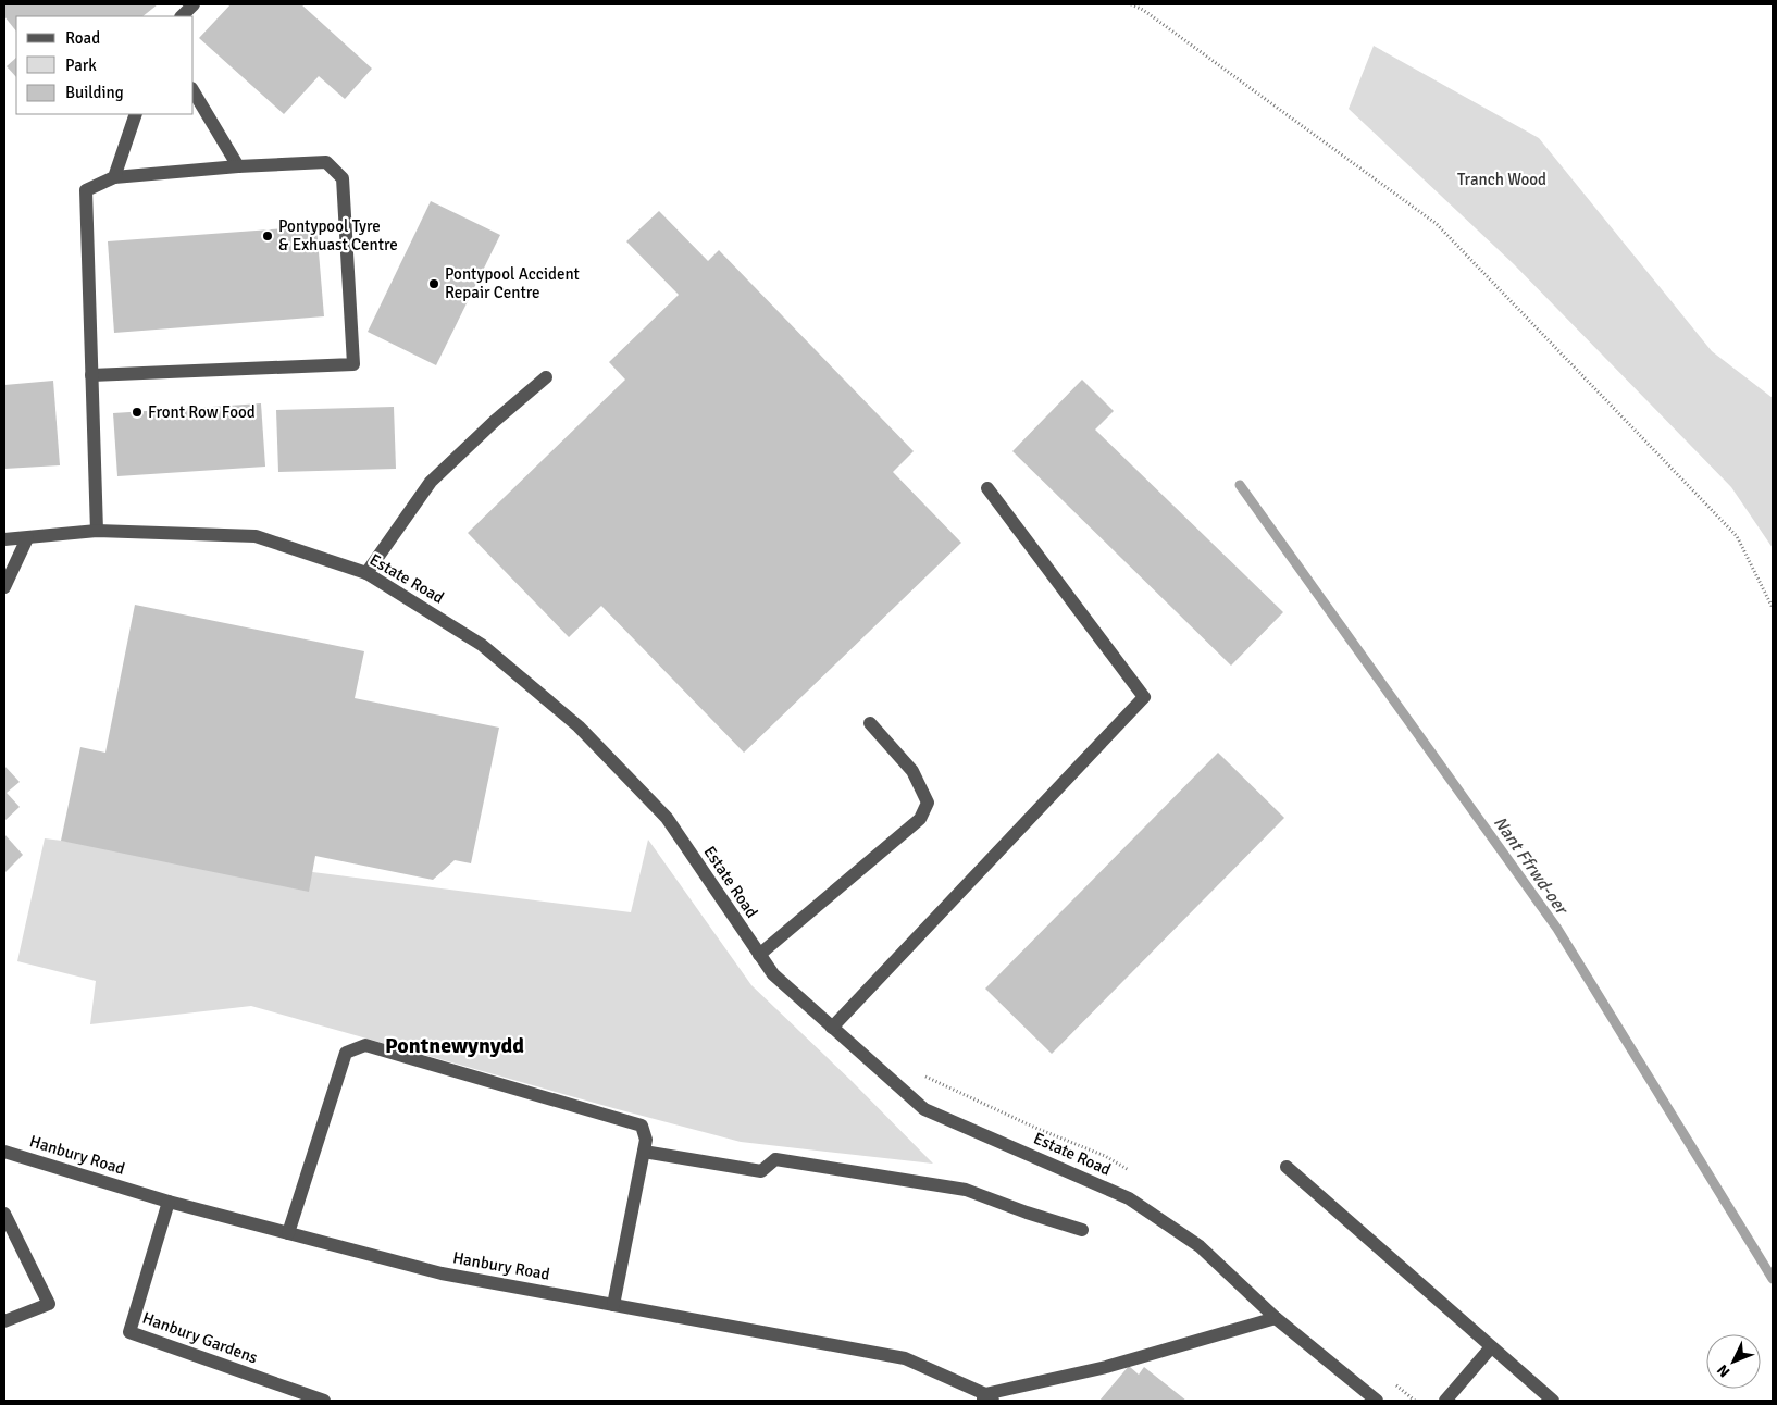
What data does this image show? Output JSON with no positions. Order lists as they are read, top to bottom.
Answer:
{
  "streets": {
    "street": ["Estate Road", "Hanbury Road", "Hanbury Gardens"]
  },
  "crossings": [
    ["Hanbury Road", "Hanbury Gardens"]
  ],
  "districts": ["Pontnewynydd"],
  "water": ["Nant Ffrwd-oer"],
  "parks": ["Tranch Wood"],
  "places": ["Pontypool Tyre & Exhuast Centre", "Pontypool Accident Repair Centre", "Front Row Food"],
  "legend": ["Road", "Park", "Building"],
  "north": "bottom left"
}
